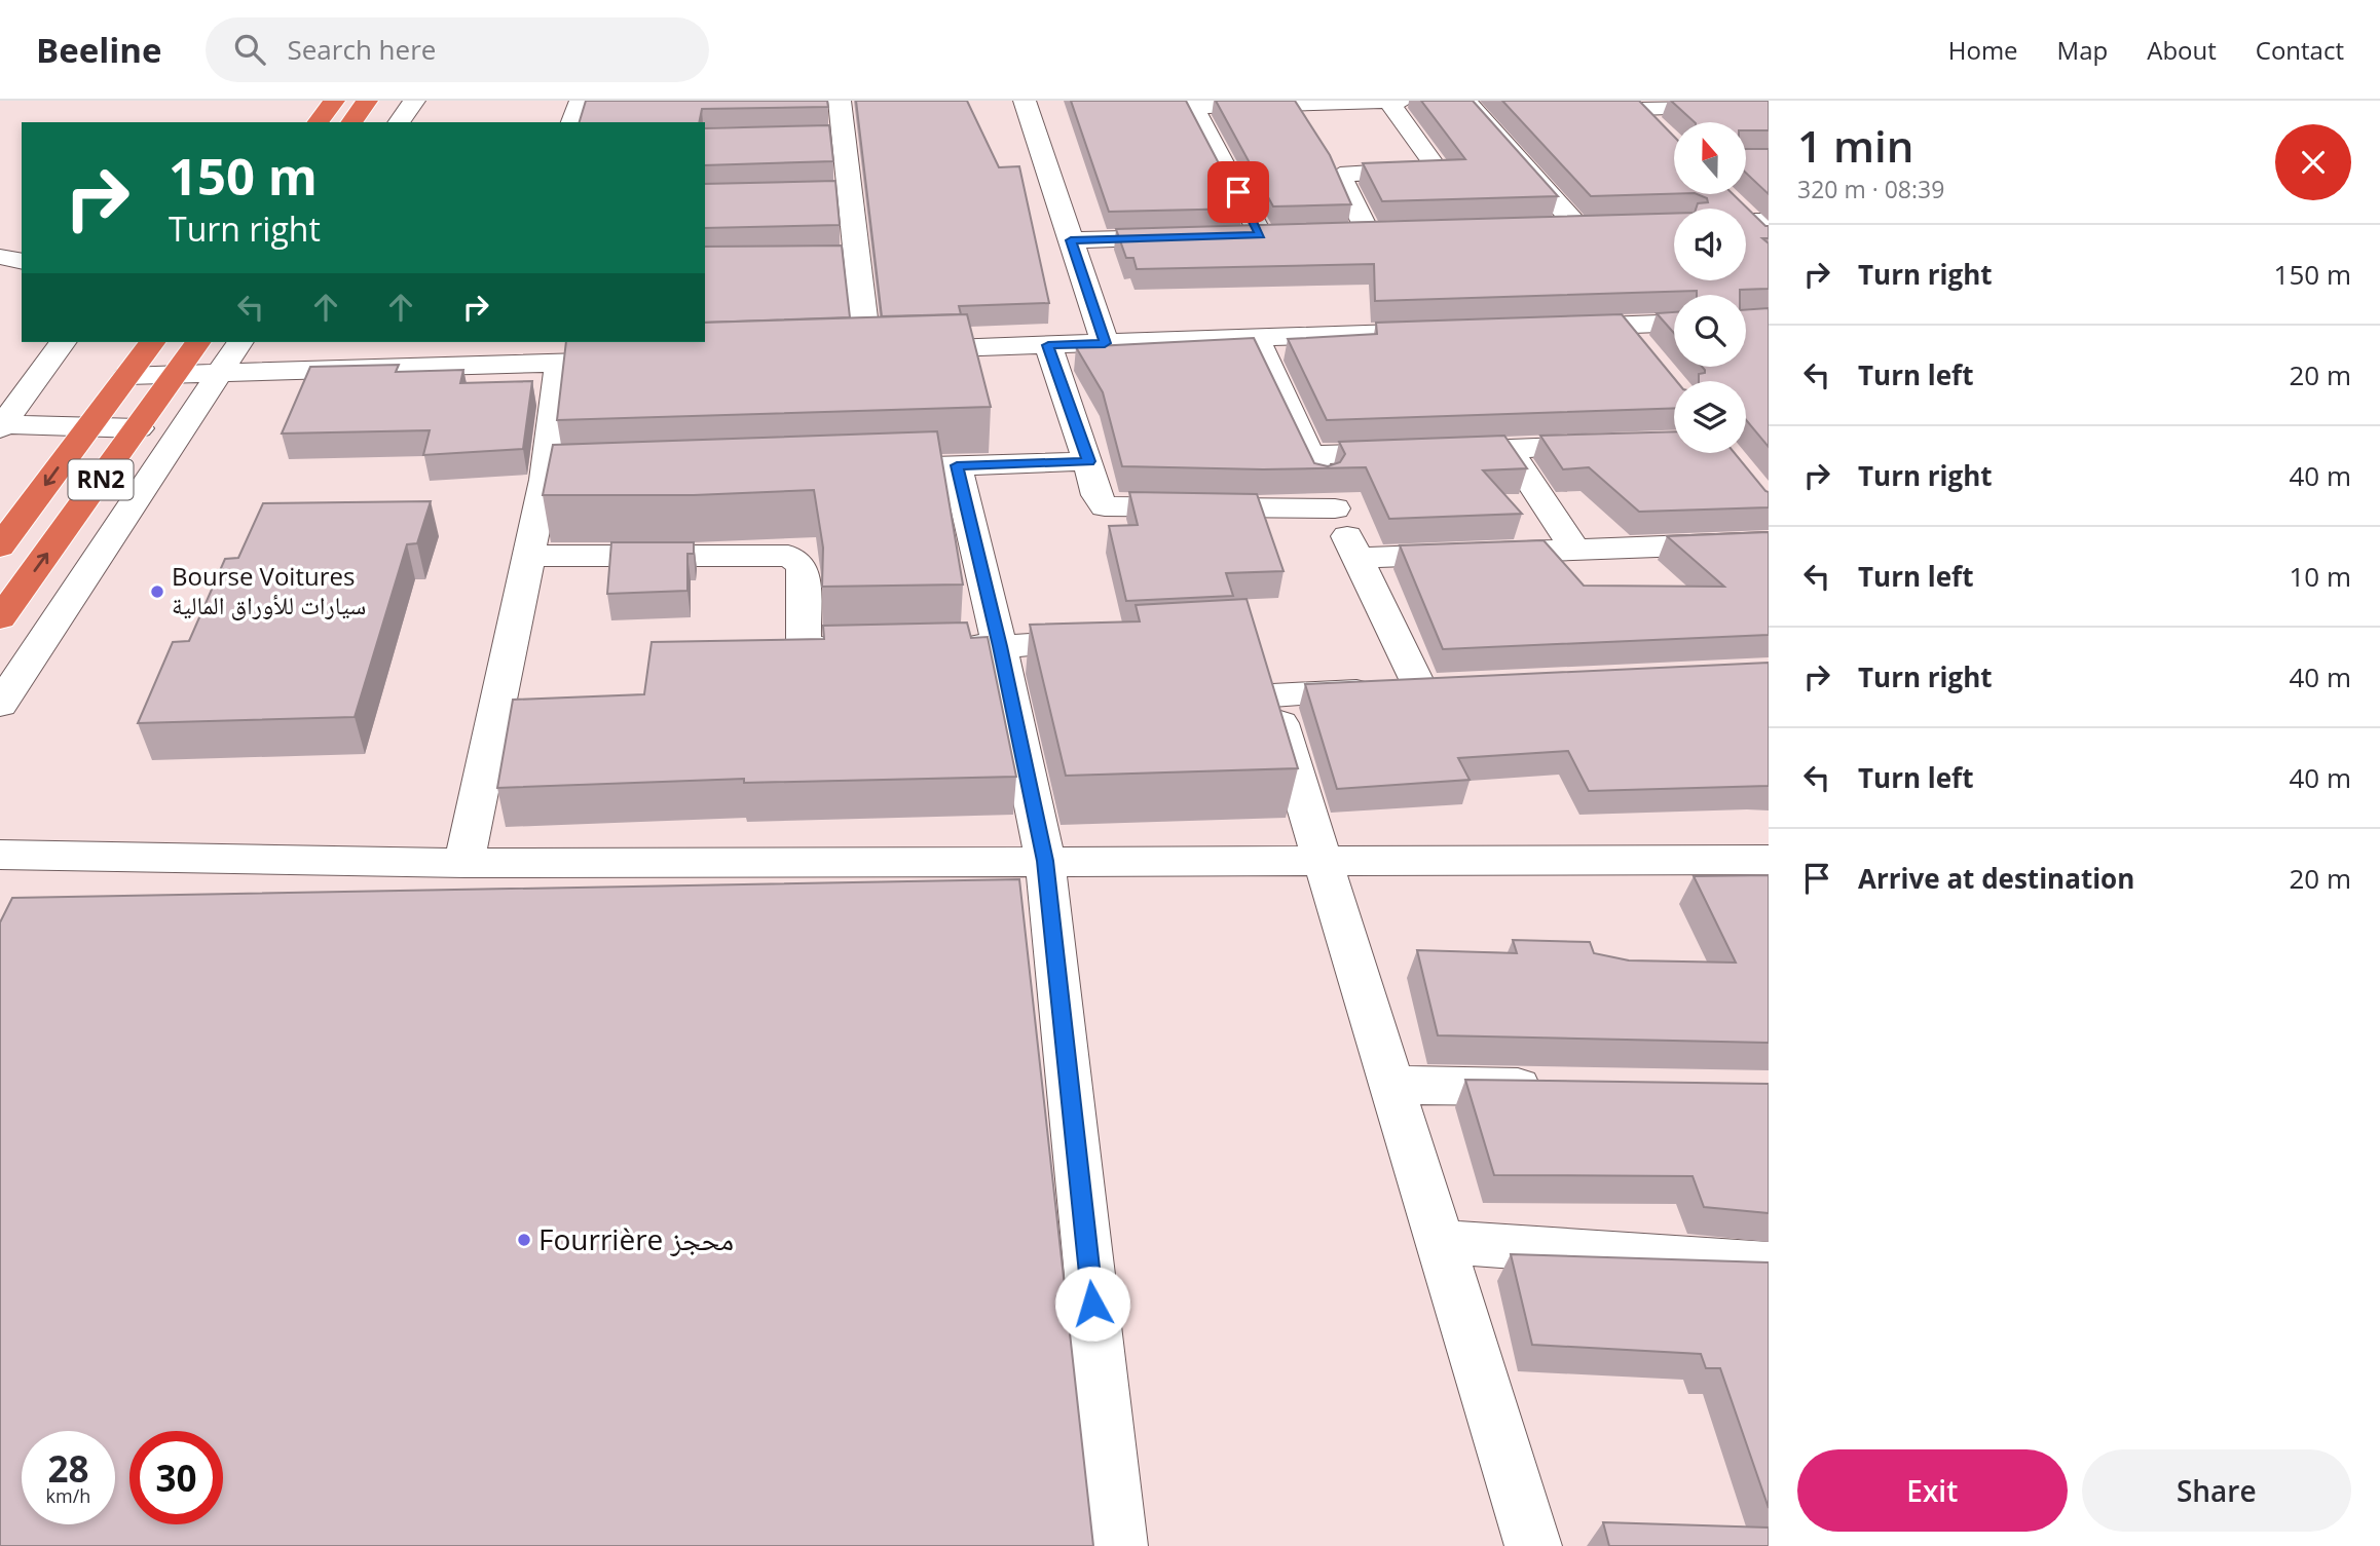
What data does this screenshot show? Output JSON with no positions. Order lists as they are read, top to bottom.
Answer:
{
  "streets": {
    "highway": ["RN2"]
  },
  "places": ["Bourse Voitures سيارات للأوراق المالية", "Fourrière محجز"],
  "north": "top",
  "page": {
    "header": "Beeline",
    "search": "Search here",
    "nav": [
      "Home",
      "Map",
      "About",
      "Contact"
    ],
    "heading": ["1 min", "320 m · 08:39"],
    "turn": ["150 m", "Turn right"],
    "list": [
      {
        "name": "Turn right",
        "value": "150 m"
      },
      {
        "name": "Turn left",
        "value": "20 m"
      },
      {
        "name": "Turn right",
        "value": "40 m"
      },
      {
        "name": "Turn left",
        "value": "10 m"
      },
      {
        "name": "Turn right",
        "value": "40 m"
      },
      {
        "name": "Turn left",
        "value": "40 m"
      },
      {
        "name": "Arrive at destination",
        "value": "20 m"
      }
    ],
    "speed": "28 km/h",
    "limit": "30",
    "buttons": ["Exit", "Share"]
  }
}
